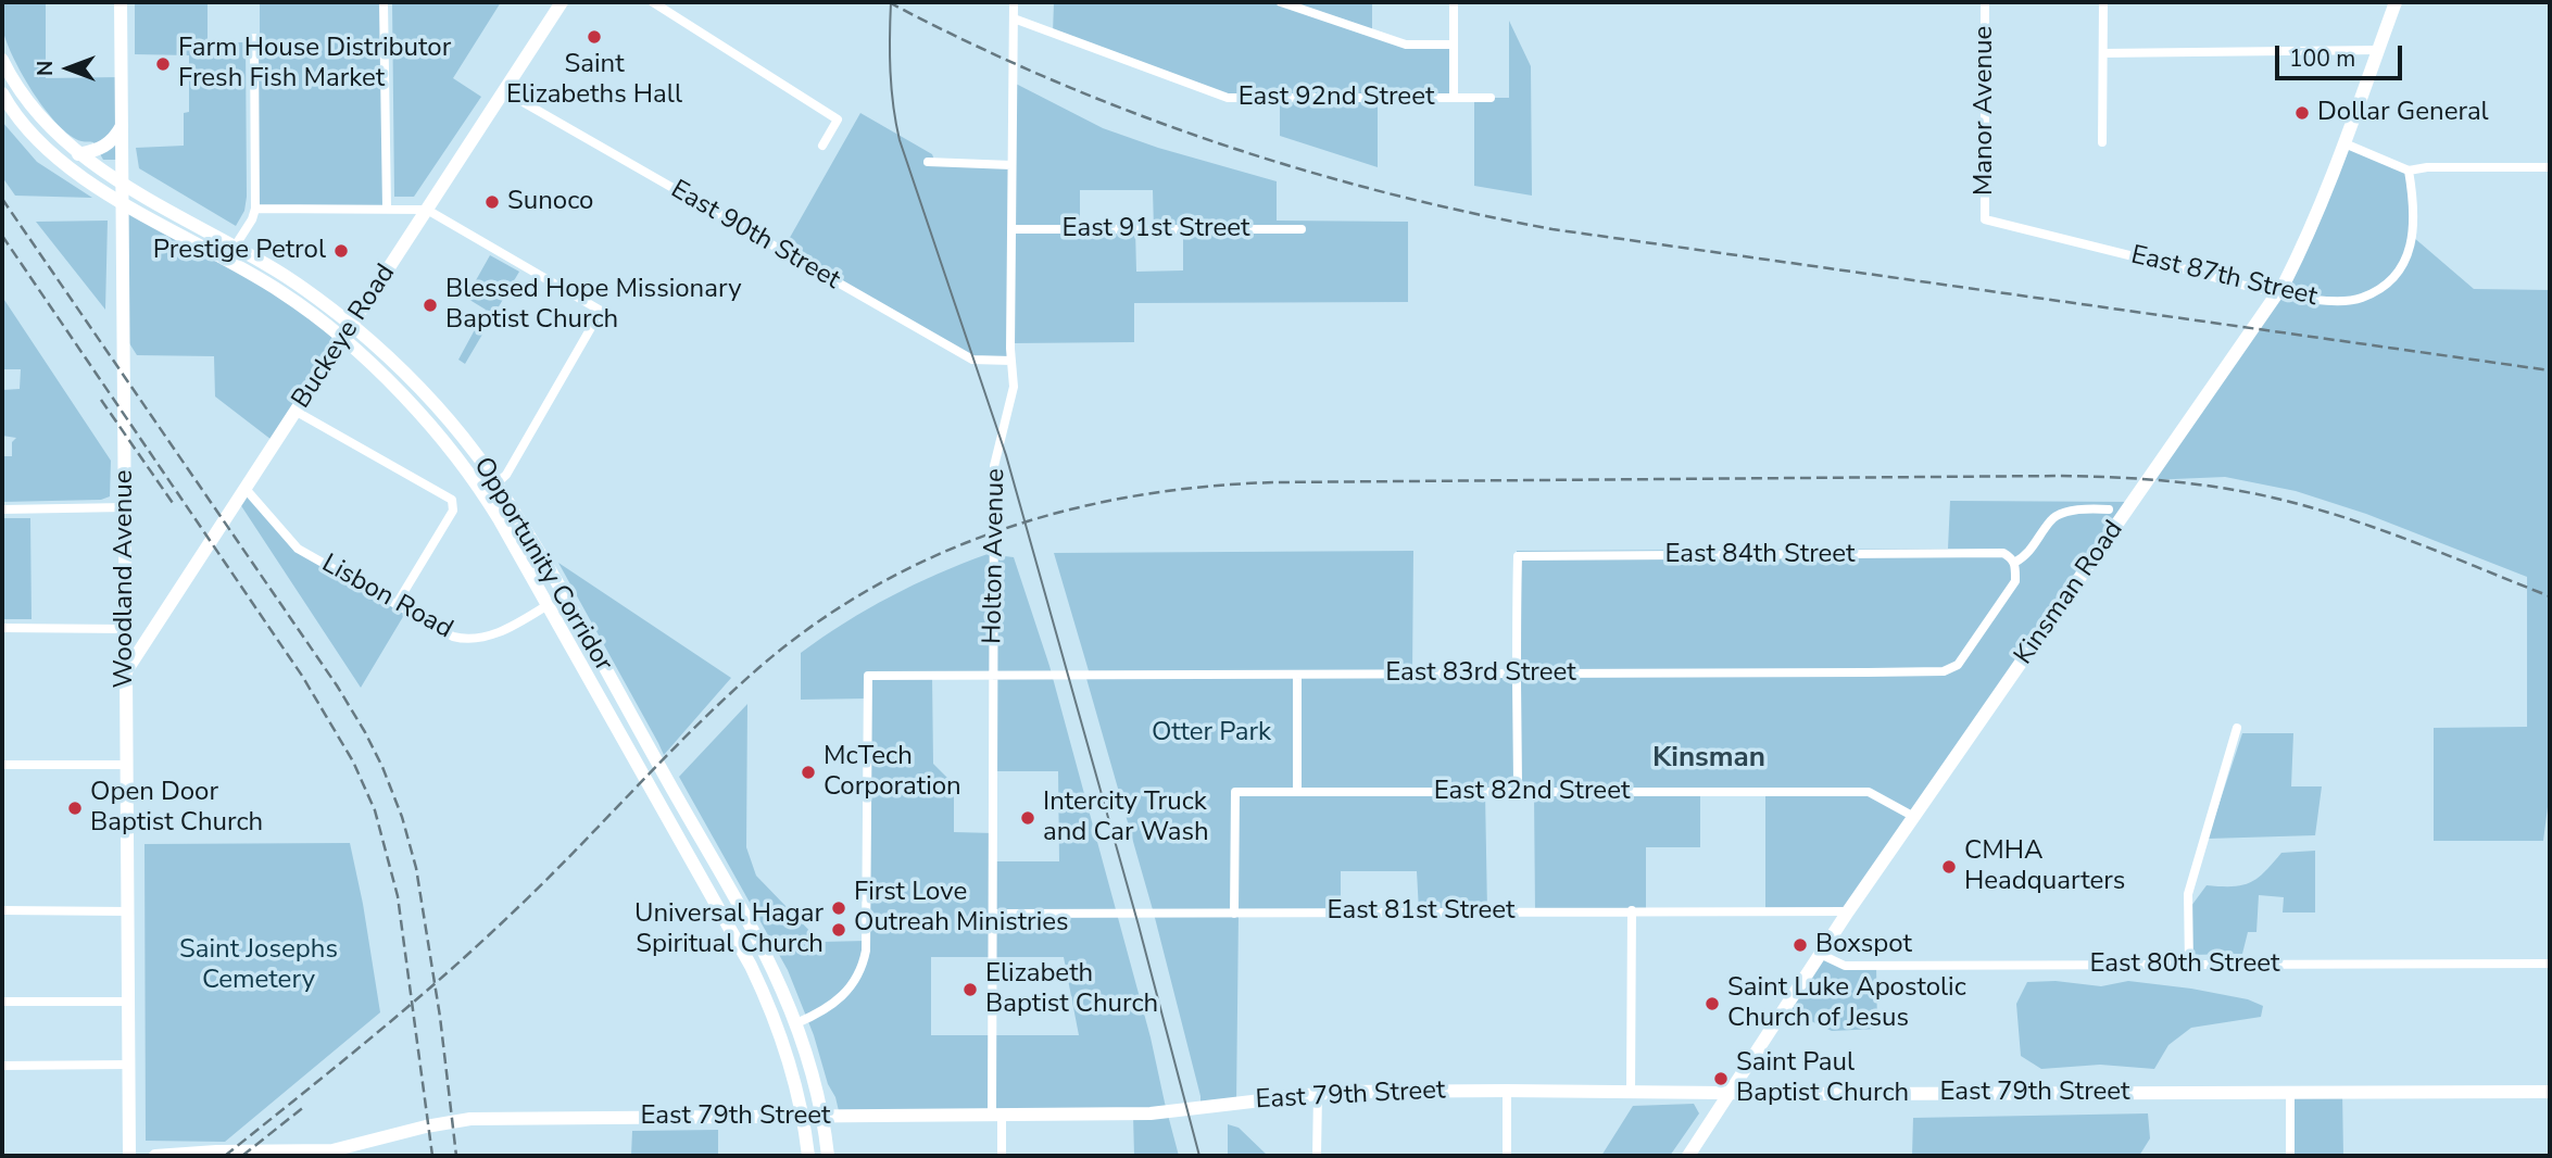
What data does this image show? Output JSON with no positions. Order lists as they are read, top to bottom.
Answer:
{
  "streets": {
    "main road": [
      "Buckeye Road",
      "Opportunity Corridor",
      "Woodland Avenue",
      "Kinsman Road",
      "East 79th Street"
    ],
    "street": [
      "East 92nd Street",
      "Manor Avenue",
      "East 91st Street",
      "East 90th Street",
      "East 87th Street",
      "East 84th Street",
      "Holton Avenue",
      "Lisbon Road",
      "East 83rd Street",
      "East 82nd Street",
      "East 81st Street",
      "East 80th Street"
    ]
  },
  "crossings": [
    ["East 92nd Street", "Holton Avenue"],
    ["Manor Avenue", "East 87th Street"],
    ["East 91st Street", "Holton Avenue"],
    ["East 90th Street", "Buckeye Road"],
    ["East 90th Street", "Holton Avenue"],
    ["Buckeye Road", "Opportunity Corridor"],
    ["Buckeye Road", "Woodland Avenue"],
    ["Buckeye Road", "Lisbon Road"],
    ["East 84th Street", "East 83rd Street"],
    ["Holton Avenue", "East 83rd Street"],
    ["Holton Avenue", "East 81st Street"],
    ["Holton Avenue", "East 79th Street"],
    ["Opportunity Corridor", "Woodland Avenue"],
    ["Opportunity Corridor", "Lisbon Road"],
    ["Opportunity Corridor", "East 83rd Street"],
    ["Opportunity Corridor", "East 79th Street"],
    ["Kinsman Road", "East 82nd Street"],
    ["Kinsman Road", "East 81st Street"],
    ["Kinsman Road", "East 80th Street"],
    ["Kinsman Road", "East 79th Street"],
    ["East 82nd Street", "East 81st Street"]
  ],
  "districts": ["Kinsman"],
  "parks": ["Otter Park", "Saint Josephs Cemetery"],
  "places": [
    "Saint Elizabeths Hall",
    "Farm House Distributor Fresh Fish Market",
    "Dollar General",
    "Sunoco",
    "Prestige Petrol",
    "Blessed Hope Missionary Baptist Church",
    "McTech Corporation",
    "Open Door Baptist Church",
    "Intercity Truck and Car Wash",
    "CMHA Headquarters",
    "First Love Outreah Ministries",
    "Universal Hagar Spiritual Church",
    "Boxspot",
    "Elizabeth Baptist Church",
    "Saint Luke Apostolic Church of Jesus",
    "Saint Paul Baptist Church"
  ],
  "scale_bar": "100 m",
  "north": "left"
}
